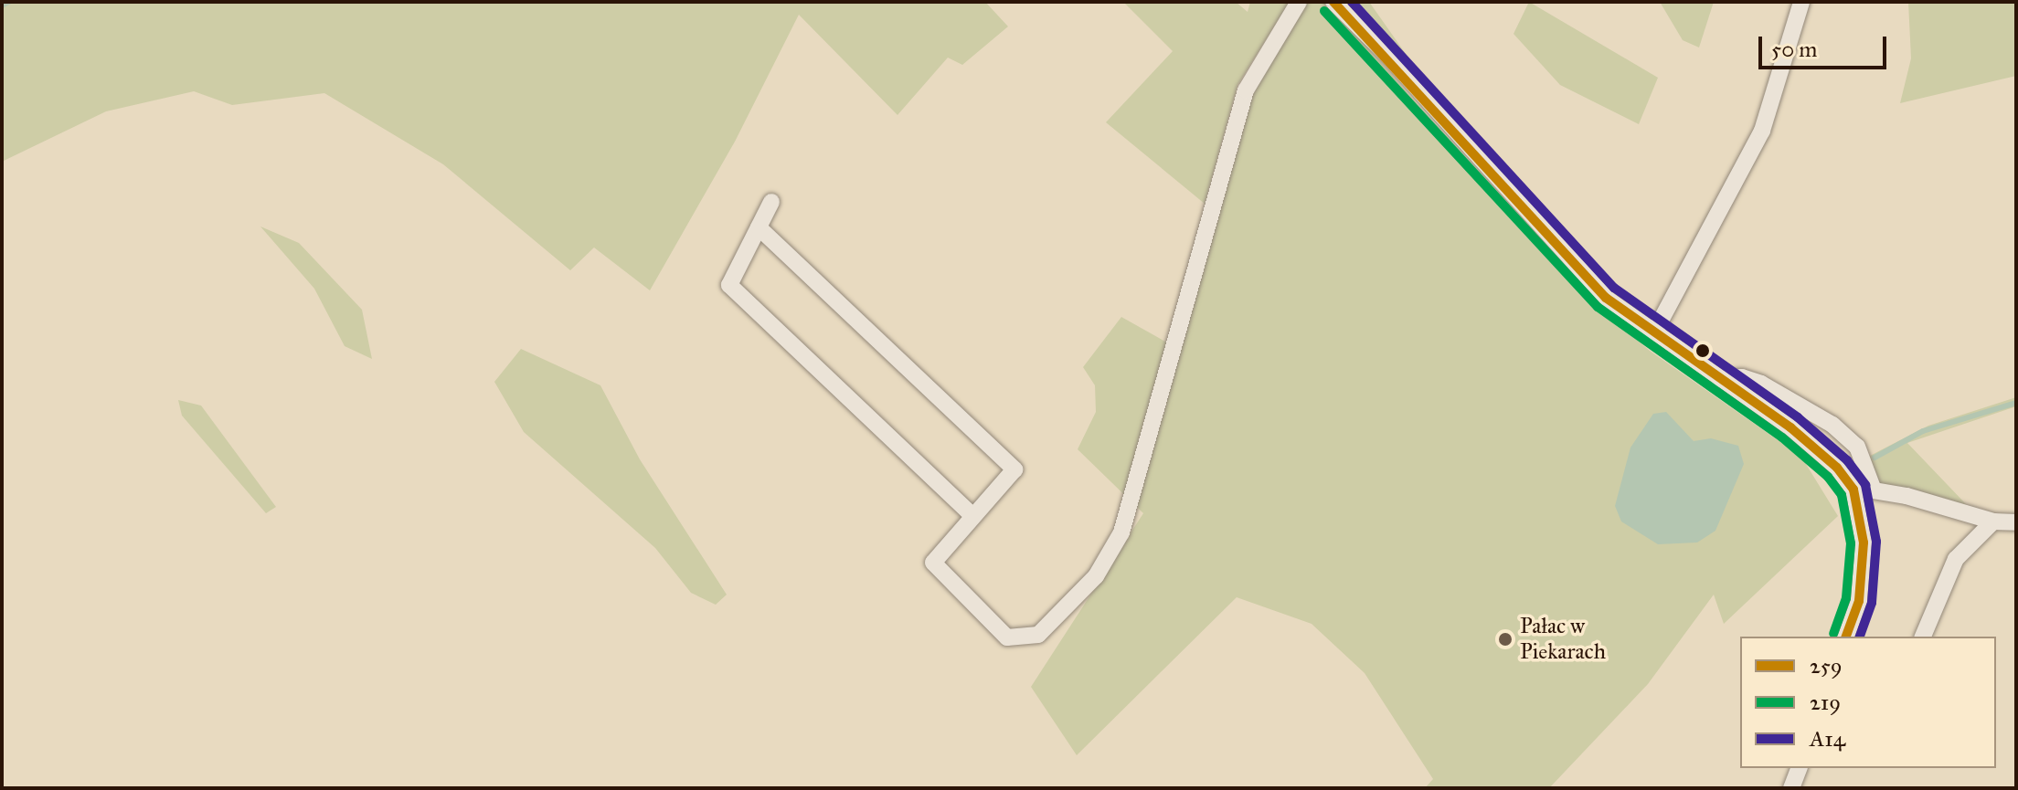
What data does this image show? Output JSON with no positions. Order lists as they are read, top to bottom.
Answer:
{
  "places": ["Pałac w Piekarach"],
  "lines": ["transit line 259", "transit line A14", "transit line 219"],
  "legend": ["259", "219", "A14"],
  "scale_bar": "50 m"
}
